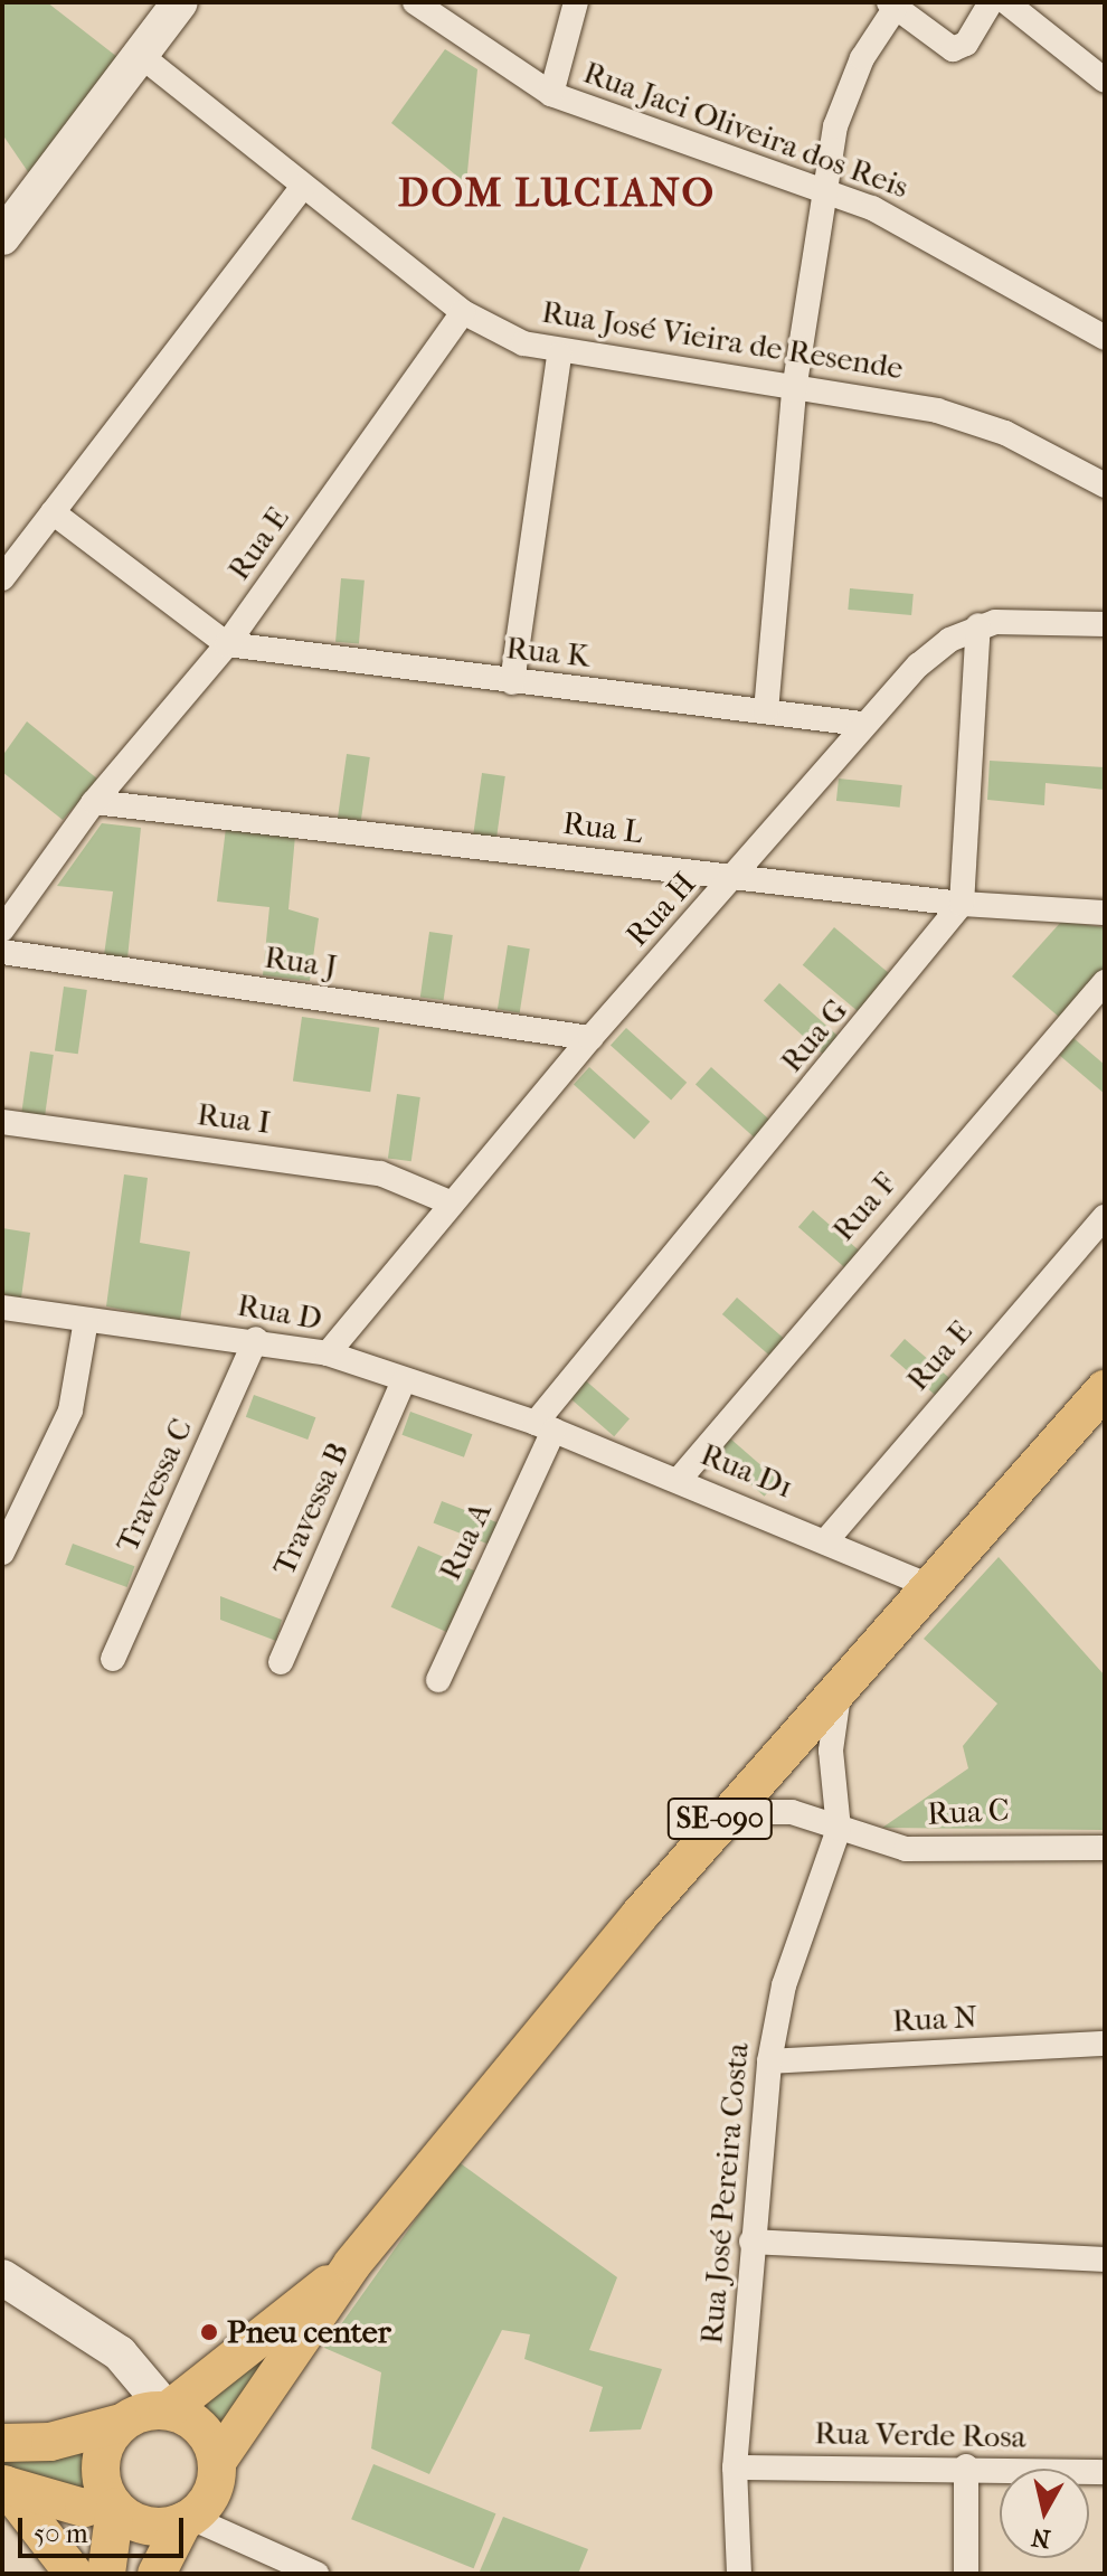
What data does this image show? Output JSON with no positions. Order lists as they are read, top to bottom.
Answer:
{
  "streets": {
    "main road": ["SE-090"],
    "street": [
      "Rua Jaci Oliveira dos Reis",
      "Rua José Vieira de Resende",
      "Rua E",
      "Rua K",
      "Rua L",
      "Rua H",
      "Rua J",
      "Rua G",
      "Rua I",
      "Rua F",
      "Rua D",
      "Rua D1",
      "Travessa C",
      "Travessa B",
      "Rua A",
      "Rua C",
      "Rua N",
      "Rua José Pereira Costa",
      "Rua Verde Rosa"
    ]
  },
  "crossings": [
    ["Rua José Vieira de Resende", "Rua E"],
    ["Rua E", "Rua K"],
    ["Rua E", "Rua L"],
    ["Rua E", "Rua D1"],
    ["Rua K", "Rua H"],
    ["Rua L", "Rua H"],
    ["Rua L", "Rua G"],
    ["Rua H", "Rua J"],
    ["Rua H", "Rua I"],
    ["Rua H", "Rua D"],
    ["Rua G", "Rua D"],
    ["Rua G", "Rua D1"],
    ["Rua G", "Rua A"],
    ["Rua F", "Rua D1"],
    ["Rua D", "Rua D1"],
    ["Rua D", "Travessa C"],
    ["Rua D", "Travessa B"],
    ["Rua D", "Rua A"],
    ["Rua D1", "Rua A"],
    ["Rua D1", "SE-090"],
    ["Rua C", "Rua José Pereira Costa"],
    ["SE-090", "Rua José Pereira Costa"],
    ["Rua N", "Rua José Pereira Costa"],
    ["Rua José Pereira Costa", "Rua Verde Rosa"]
  ],
  "districts": ["DOM LUCIANO"],
  "places": ["Pneu center"],
  "scale_bar": "50 m",
  "north": "bottom"
}
